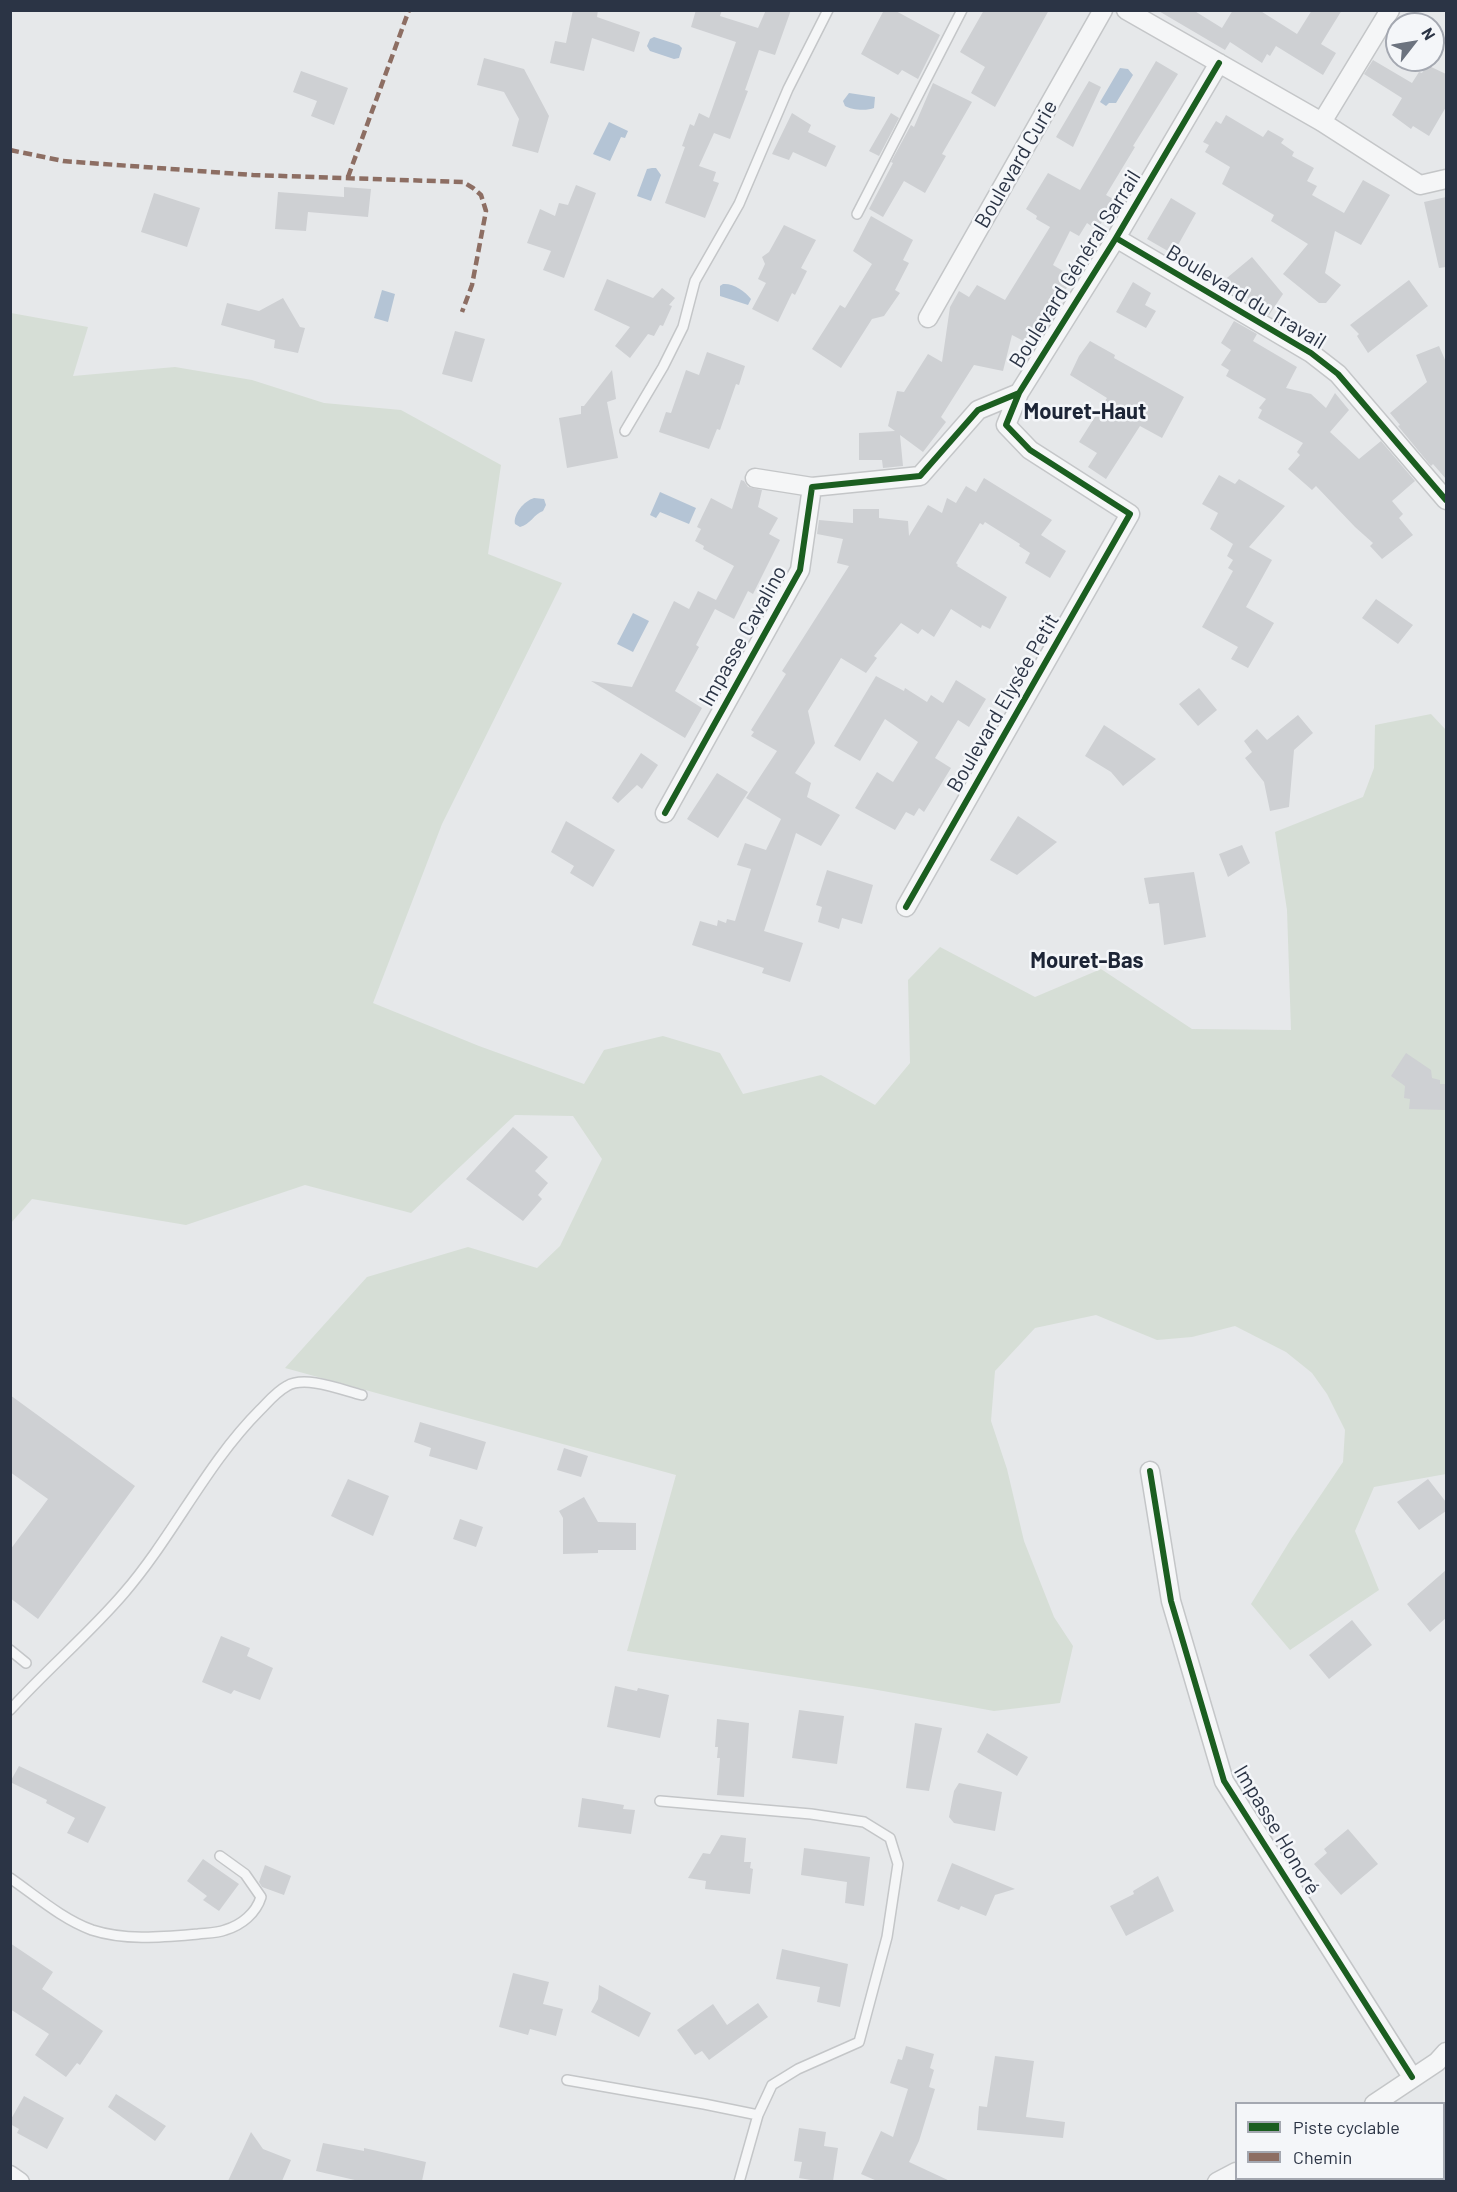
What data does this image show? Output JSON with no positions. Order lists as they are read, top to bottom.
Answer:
{
  "streets": {
    "street": [
      "Boulevard Curie",
      "Boulevard Général Sarrail",
      "Boulevard du Travail",
      "Impasse Cavalino",
      "Boulevard Elysée Petit",
      "Impasse Honoré"
    ]
  },
  "crossings": [
    ["Boulevard Général Sarrail", "Boulevard du Travail"],
    ["Boulevard Général Sarrail", "Boulevard Elysée Petit"]
  ],
  "districts": ["Mouret-Haut", "Mouret-Bas"],
  "legend": ["Piste cyclable", "Chemin"],
  "north": "top right"
}
